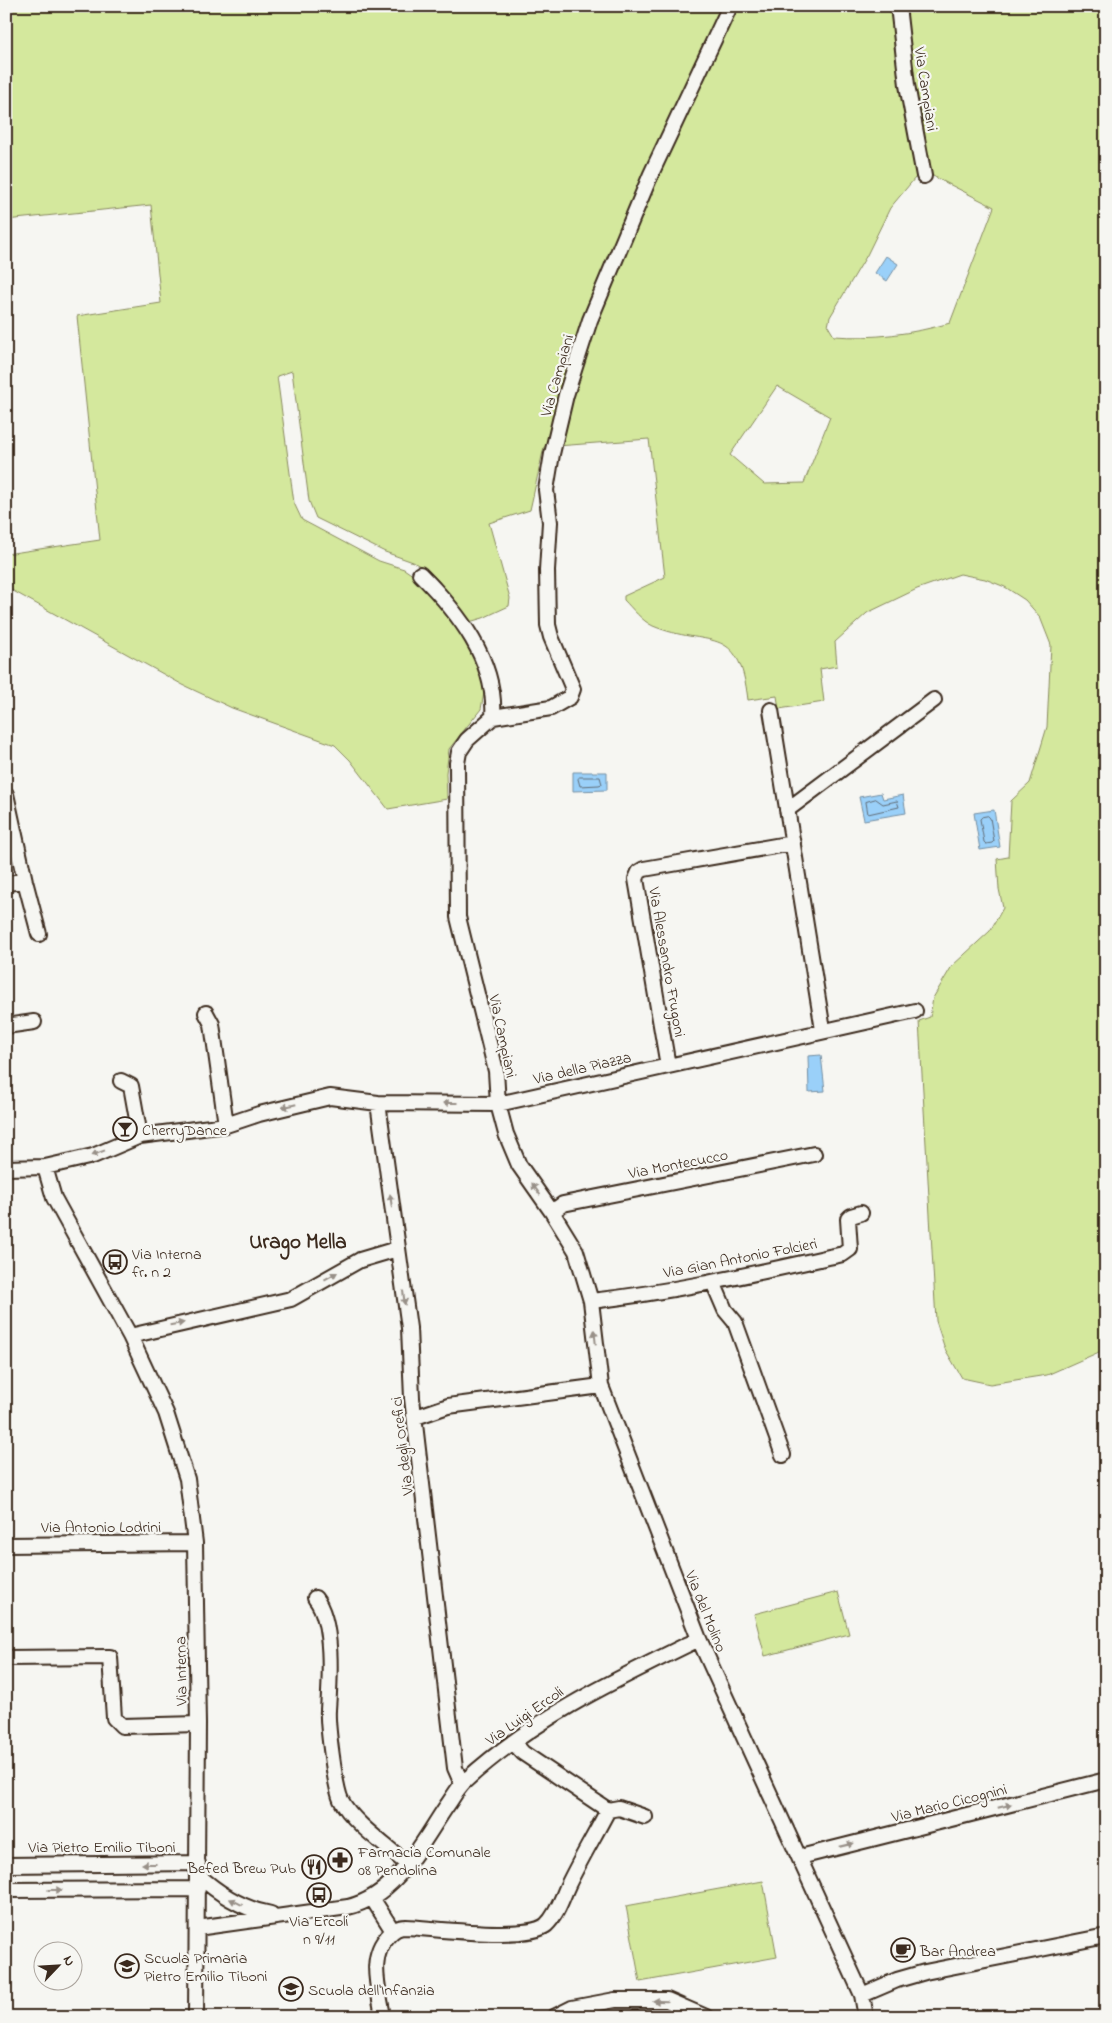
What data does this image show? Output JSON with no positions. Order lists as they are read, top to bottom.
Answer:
{
  "streets": {
    "street": [
      "Via Campiani",
      "Via Alessandro Frugoni",
      "Via della Piazza",
      "Via Montecucco",
      "Via Gian Antonio Folcieri",
      "Via degli Orefici",
      "Via Antonio Lodrini",
      "Via del Molino",
      "Via Interna",
      "Via Luigi Ercoli",
      "Via Mario Cicognini",
      "Via Pietro Emilio Tiboni"
    ]
  },
  "crossings": [
    ["Via Campiani", "Via della Piazza"],
    ["Via Campiani", "Via Montecucco"],
    ["Via Campiani", "Via Gian Antonio Folcieri"],
    ["Via Campiani", "Via del Molino"],
    ["Via Alessandro Frugoni", "Via della Piazza"],
    ["Via della Piazza", "Via degli Orefici"],
    ["Via della Piazza", "Via Interna"],
    ["Via degli Orefici", "Via Luigi Ercoli"],
    ["Via Antonio Lodrini", "Via Interna"],
    ["Via del Molino", "Via Luigi Ercoli"],
    ["Via del Molino", "Via Mario Cicognini"],
    ["Via Interna", "Via Luigi Ercoli"],
    ["Via Interna", "Via Pietro Emilio Tiboni"],
    ["Via Luigi Ercoli", "Via Pietro Emilio Tiboni"]
  ],
  "one_way": ["Via della Piazza", "Via Mario Cicognini"],
  "districts": ["Urago Mella"],
  "places": {
    "bar": ["CherryDance"],
    "bus stop": ["Via Interna fr. n 2", "Via Ercoli n 9/11"],
    "pharmacy": ["Farmacia Comunale 08 Pendolina"],
    "restaurant": ["Befed Brew Pub"],
    "cafe": ["Bar Andrea"],
    "school or university": ["Scuola Primaria Pietro Emilio Tiboni", "Scuola dell'Infanzia"]
  },
  "north": "top right"
}
